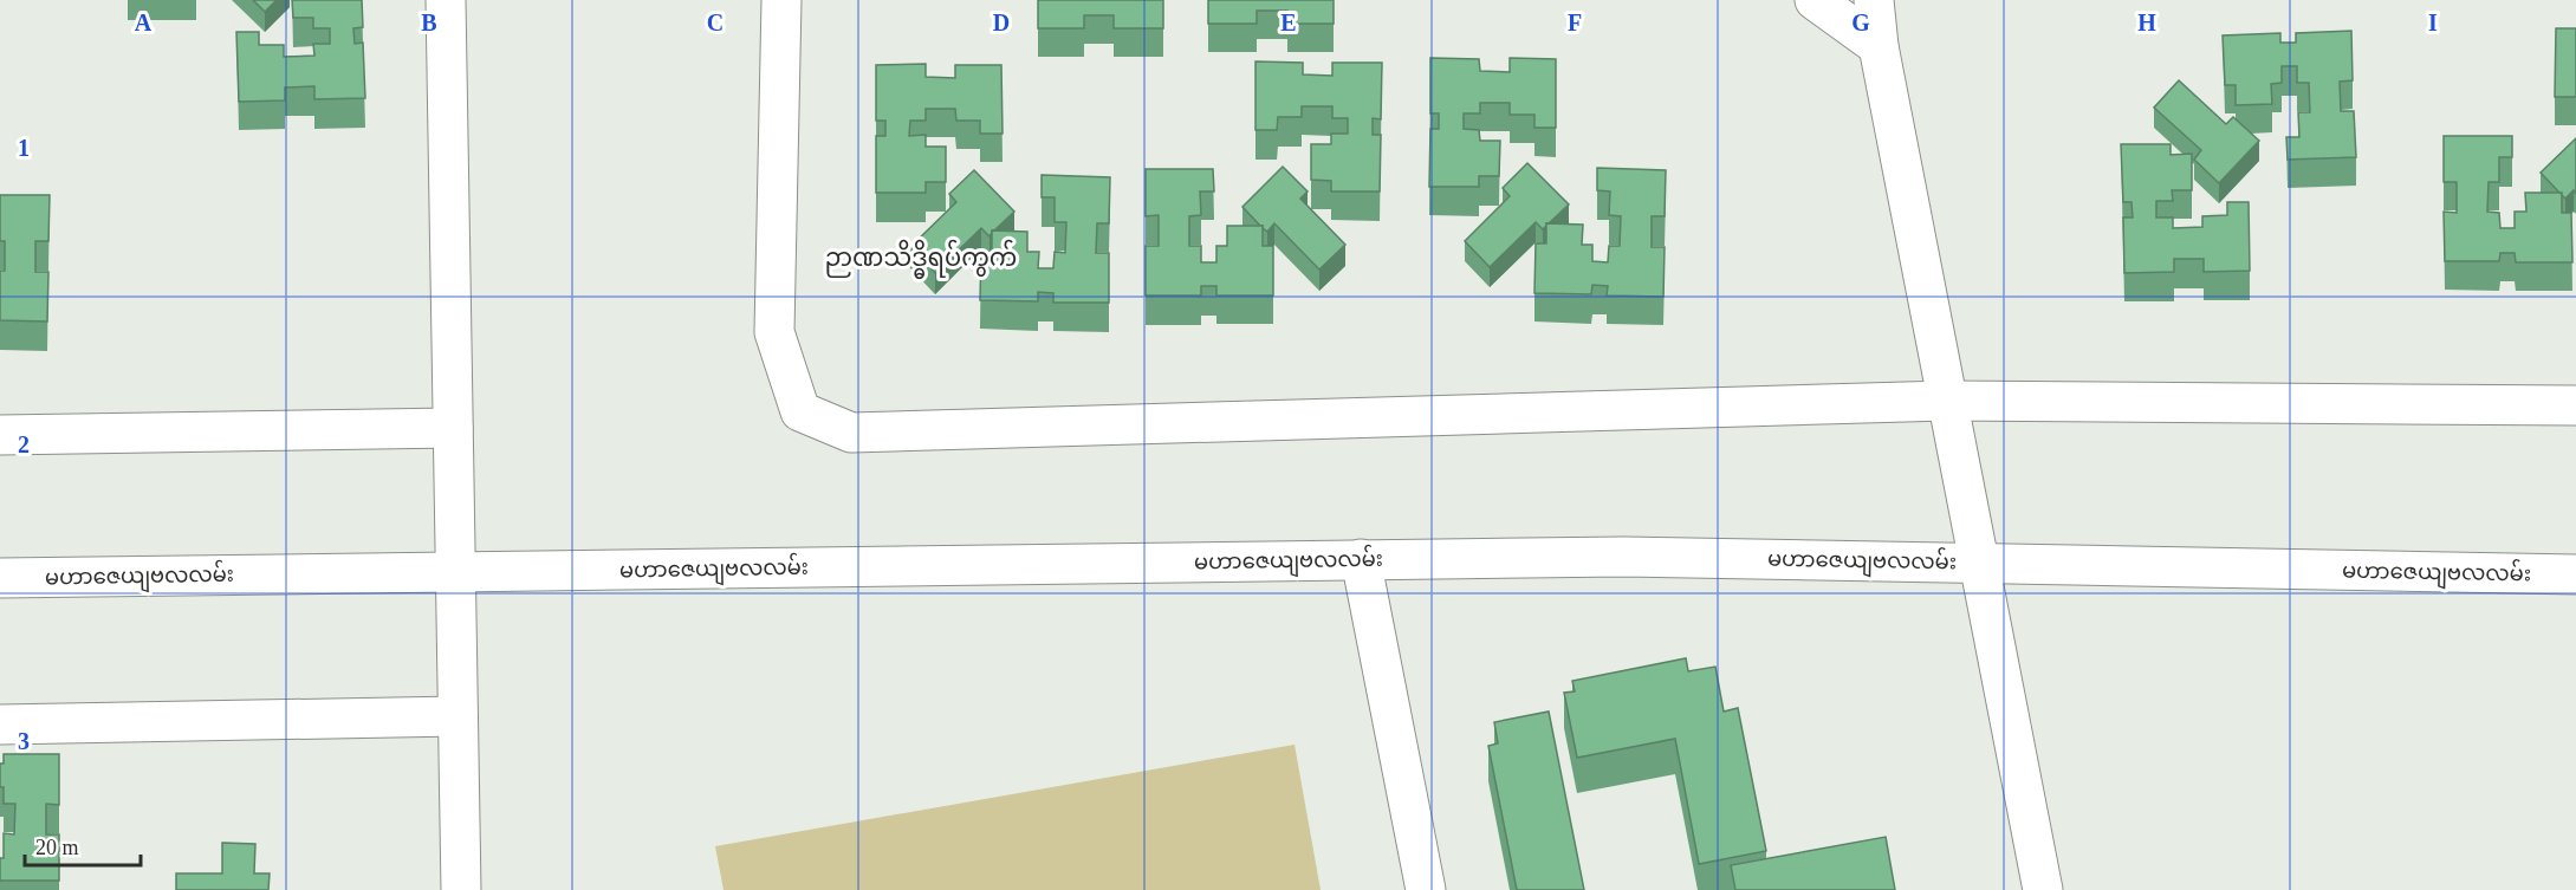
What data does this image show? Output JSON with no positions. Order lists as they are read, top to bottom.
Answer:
{
  "streets": {
    "street": ["မဟာဇေယျဗလလမ်း"]
  },
  "districts": ["ဉာဏသိဒ္ဓိရပ်ကွက်"],
  "scale_bar": "20 m",
  "grid": {
    "columns": [
      "A",
      "B",
      "C",
      "D",
      "E",
      "F",
      "G",
      "H",
      "I"
    ],
    "rows": ["1", "2", "3"]
  }
}
